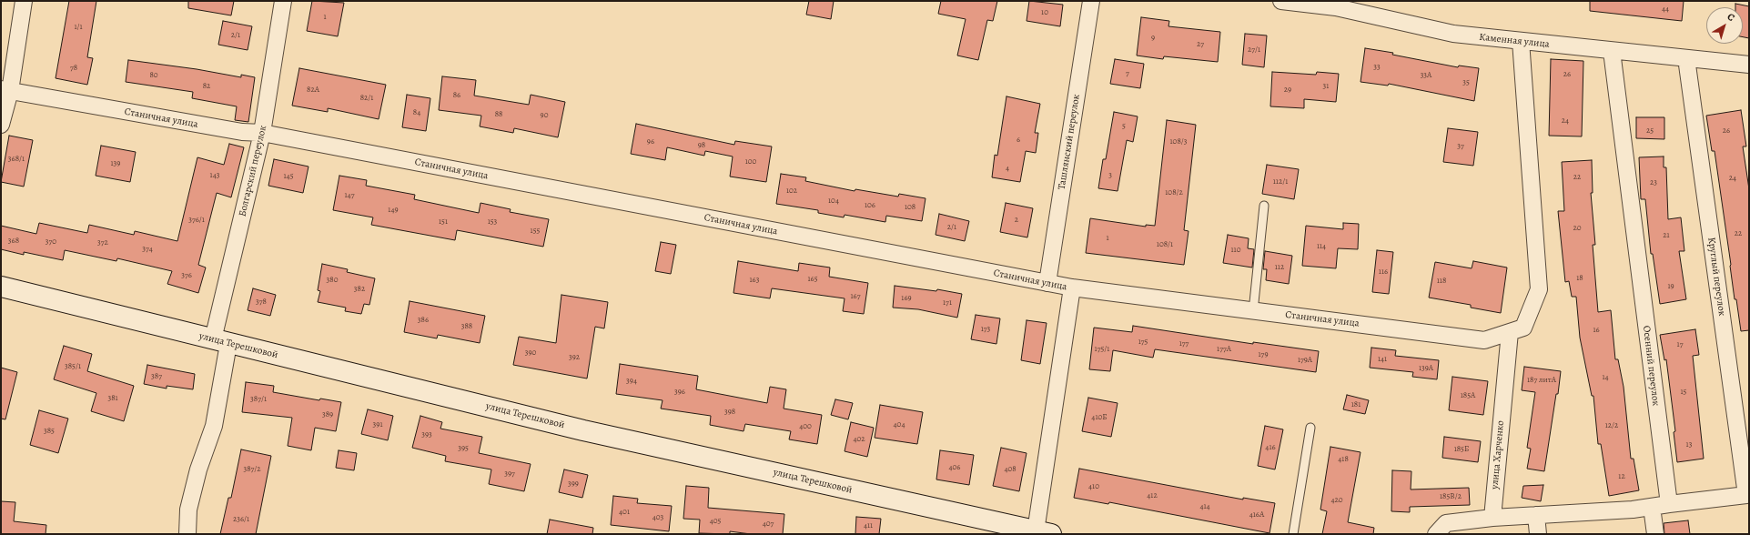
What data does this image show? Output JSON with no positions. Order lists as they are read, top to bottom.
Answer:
{
  "streets": {
    "street": [
      "Каменная улица",
      "Станичная улица",
      "Ташлянский переулок",
      "Болгарский переулок",
      "Круглый переулок",
      "улица Терешковой",
      "Осенний переулок",
      "улица Харченко"
    ]
  },
  "crossings": [
    ["Каменная улица", "Круглый переулок"],
    ["Каменная улица", "Осенний переулок"],
    ["Станичная улица", "Ташлянский переулок"],
    ["Станичная улица", "Болгарский переулок"],
    ["Станичная улица", "улица Харченко"],
    ["Болгарский переулок", "улица Терешковой"]
  ],
  "house_numbers": [
    "44",
    "10",
    "1",
    "1/1",
    "2/1",
    "9",
    "27",
    "27/1",
    "33",
    "78",
    "7",
    "26",
    "80",
    "33А",
    "35",
    "82",
    "31",
    "82А",
    "29",
    "86",
    "82/1",
    "84",
    "88",
    "90",
    "24",
    "5",
    "25",
    "26",
    "6",
    "96",
    "108/3",
    "98",
    "37",
    "368/1",
    "100",
    "139",
    "4",
    "143",
    "3",
    "145",
    "22",
    "24",
    "112/1",
    "23",
    "102",
    "108/2",
    "147",
    "104",
    "106",
    "108",
    "149",
    "376/1",
    "2",
    "151",
    "153",
    "2/1",
    "20",
    "155",
    "22",
    "21",
    "1",
    "368",
    "370",
    "372",
    "108/1",
    "114",
    "374",
    "110",
    "112",
    "116",
    "376",
    "18",
    "165",
    "380",
    "163",
    "118",
    "19",
    "382",
    "167",
    "169",
    "378",
    "171",
    "386",
    "388",
    "173",
    "16",
    "175",
    "177",
    "17",
    "175/1",
    "177А",
    "390",
    "179",
    "392",
    "141",
    "179А",
    "385/1",
    "139А",
    "387",
    "14",
    "187 литА",
    "394",
    "396",
    "15",
    "185А",
    "381",
    "387/1",
    "181",
    "398",
    "389",
    "410Б",
    "391",
    "404",
    "12/2",
    "400",
    "385",
    "393",
    "402",
    "13",
    "416",
    "395",
    "185Б",
    "418",
    "406",
    "387/2",
    "408",
    "397",
    "12",
    "399",
    "410",
    "412",
    "185В/2",
    "420",
    "414",
    "401",
    "416А",
    "403",
    "236/1",
    "405",
    "407",
    "411"
  ],
  "north": "top right"
}
